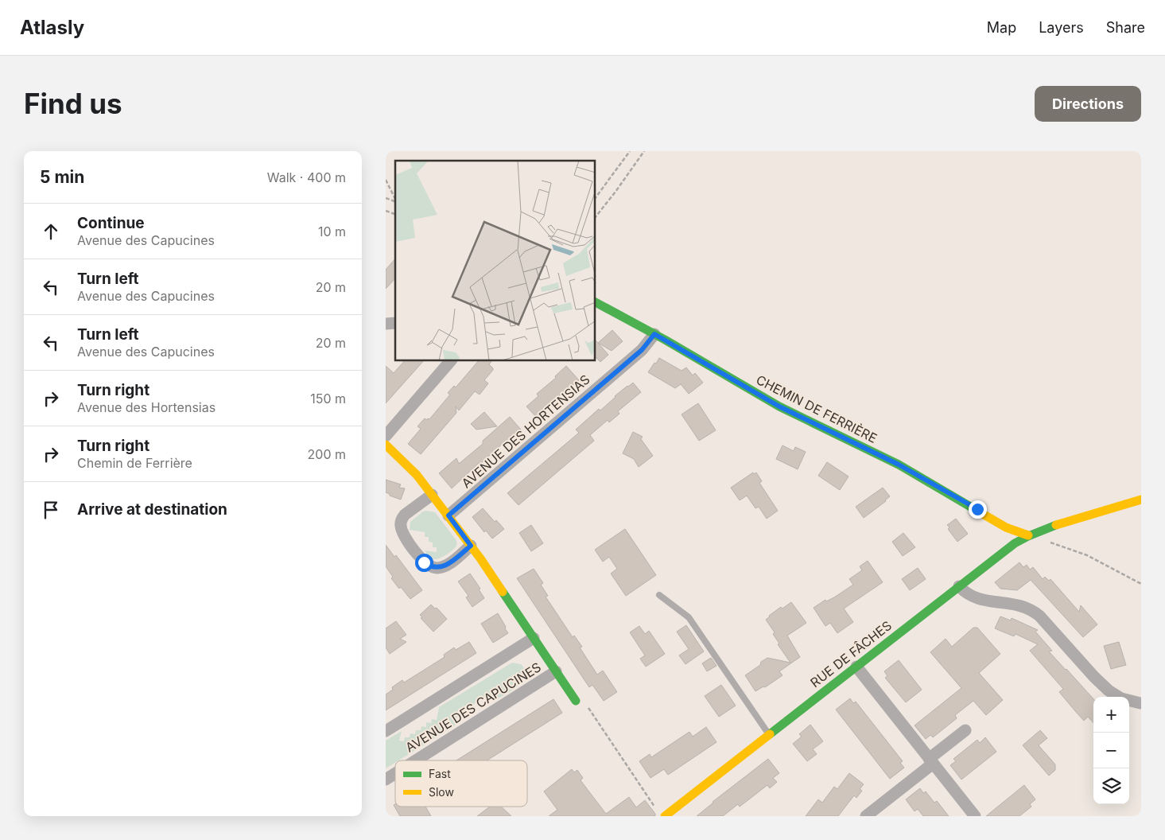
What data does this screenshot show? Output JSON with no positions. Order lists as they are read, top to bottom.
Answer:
{
  "streets": {
    "street": [
      "CHEMIN DE FERRIÈRE",
      "AVENUE DES HORTENSIAS",
      "RUE DE FÂCHES",
      "AVENUE DES CAPUCINES"
    ]
  },
  "crossings": [
    ["CHEMIN DE FERRIÈRE", "AVENUE DES HORTENSIAS"],
    ["CHEMIN DE FERRIÈRE", "RUE DE FÂCHES"],
    ["AVENUE DES HORTENSIAS", "AVENUE DES CAPUCINES"]
  ],
  "legend": ["Fast", "Slow"],
  "page": {
    "header": "Atlasly",
    "nav": ["Map", "Layers", "Share"],
    "buttons": "Directions",
    "title": "Find us",
    "heading": ["5 min", "Walk · 400 m"],
    "list": [
      ["Continue", "Avenue des Capucines", "10 m"],
      ["Turn left", "Avenue des Capucines", "20 m"],
      ["Turn left", "Avenue des Capucines", "20 m"],
      ["Turn right", "Avenue des Hortensias", "150 m"],
      ["Turn right", "Chemin de Ferrière", "200 m"],
      "Arrive at destination"
    ],
    "map_buttons": ["+", "−"]
  }
}
